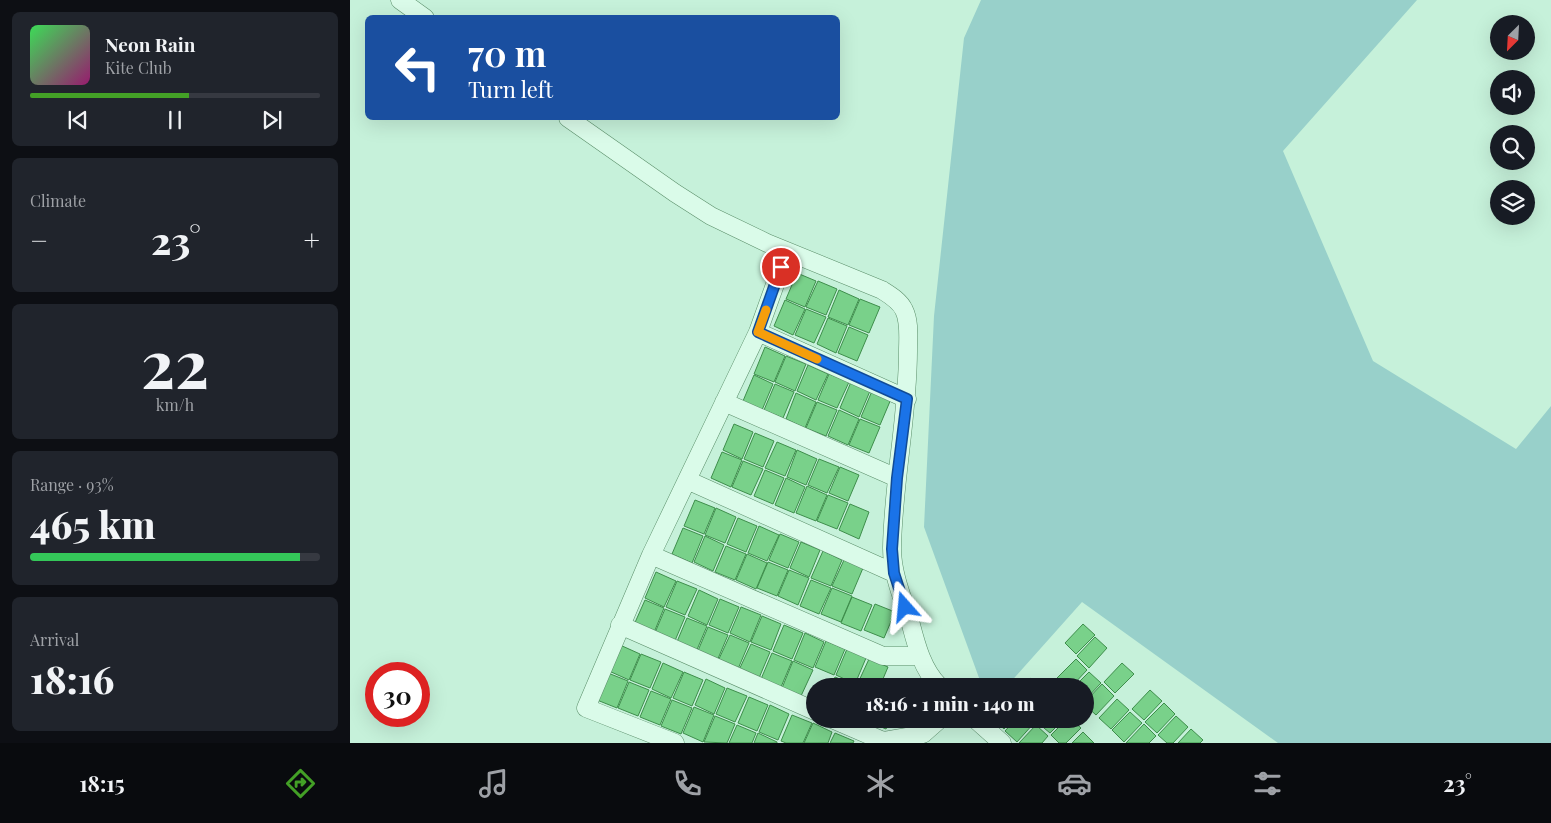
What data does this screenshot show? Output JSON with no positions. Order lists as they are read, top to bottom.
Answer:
{
  "north": "bottom left",
  "page": {
    "turn": ["70 m", "Turn left"],
    "song": ["Neon Rain", "Kite Club"],
    "tile": [
      "Climate",
      ["22", "km/h"],
      ["Range · 93%", "465 km"],
      ["Arrival", "18:16"]
    ],
    "heat": ["−", "23°", "+"],
    "limit": "30",
    "trip": "18:16 · 1 min · 140 m",
    "tabs": ["18:15", "23°"]
  }
}
